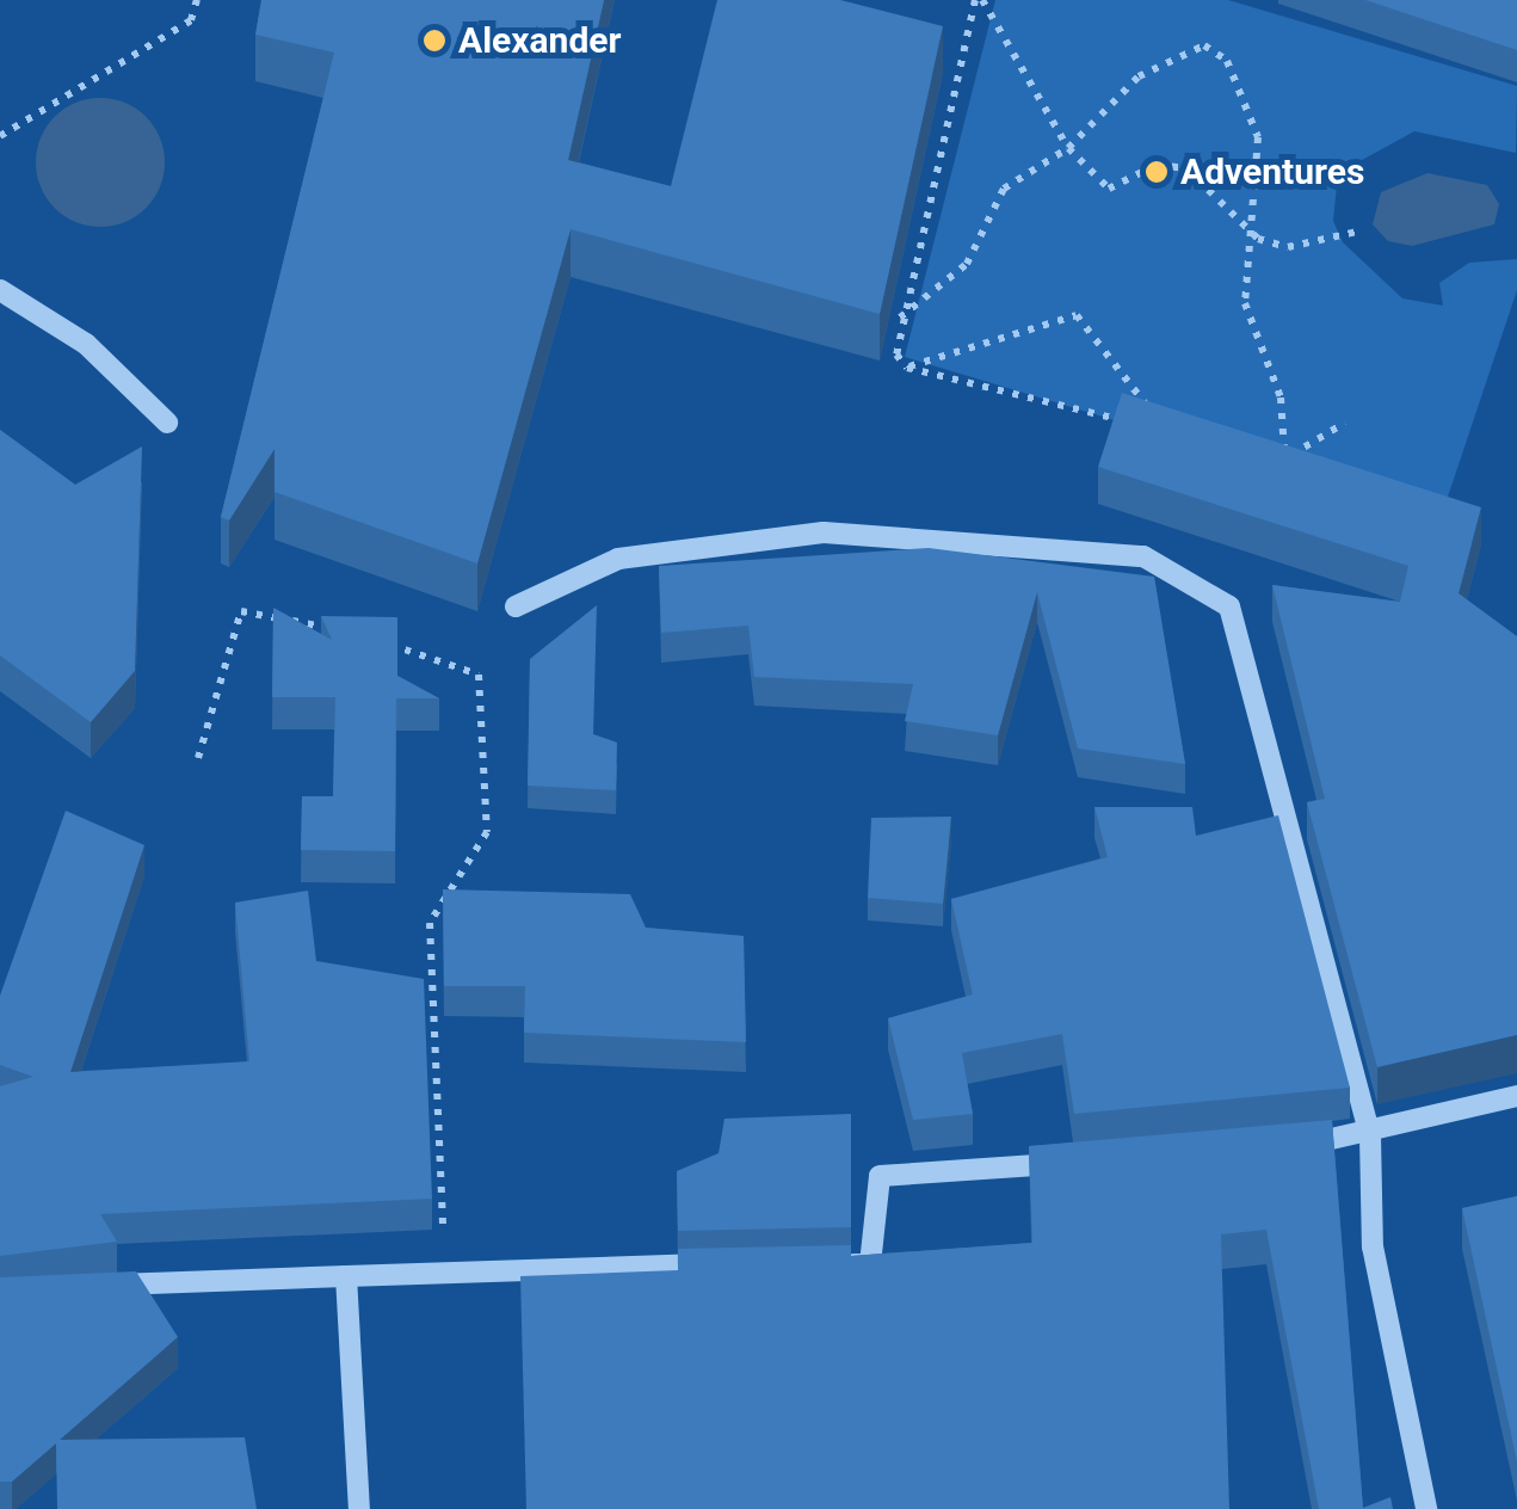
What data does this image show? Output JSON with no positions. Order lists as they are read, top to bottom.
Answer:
{
  "places": ["Alexander", "Adventures"]
}
